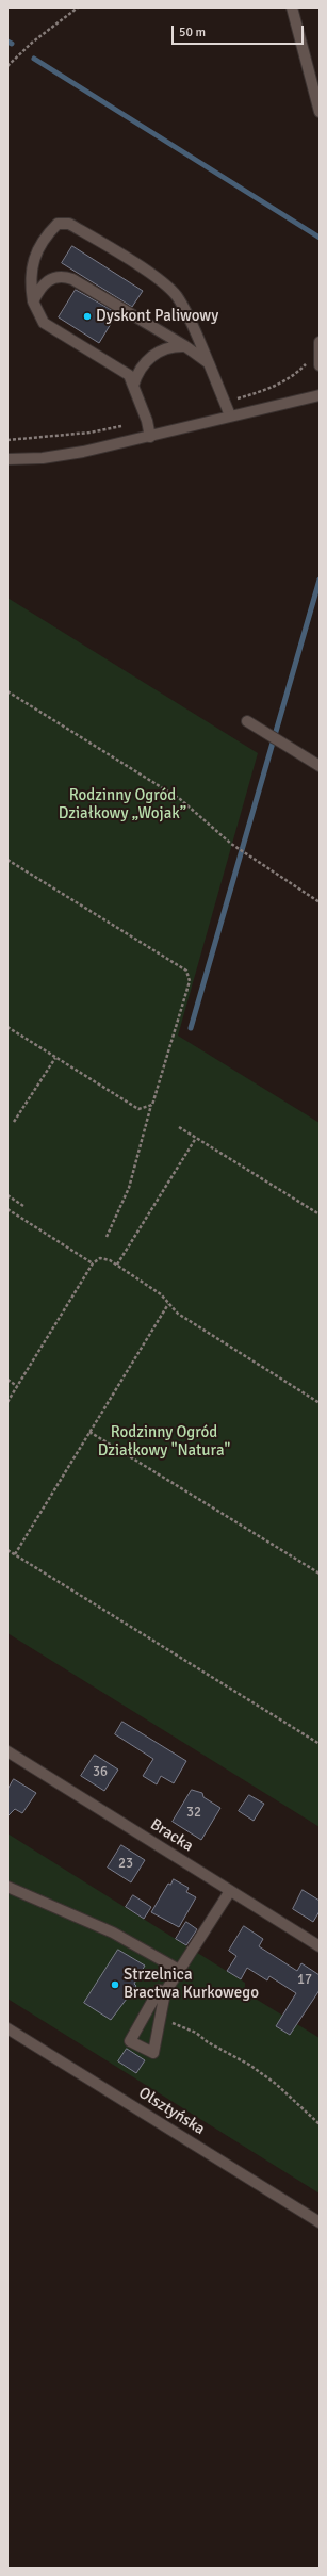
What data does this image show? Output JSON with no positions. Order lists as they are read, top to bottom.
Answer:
{
  "streets": {
    "street": ["Bracka", "Olsztyńska"]
  },
  "parks": ["Rodzinny Ogród Działkowy „Wojak”", "Rodzinny Ogród Działkowy \"Natura\""],
  "places": ["Dyskont Paliwowy", "Strzelnica Bractwa Kurkowego"],
  "house_numbers": [
    "36",
    "32",
    "23",
    "17"
  ],
  "scale_bar": "50 m"
}
